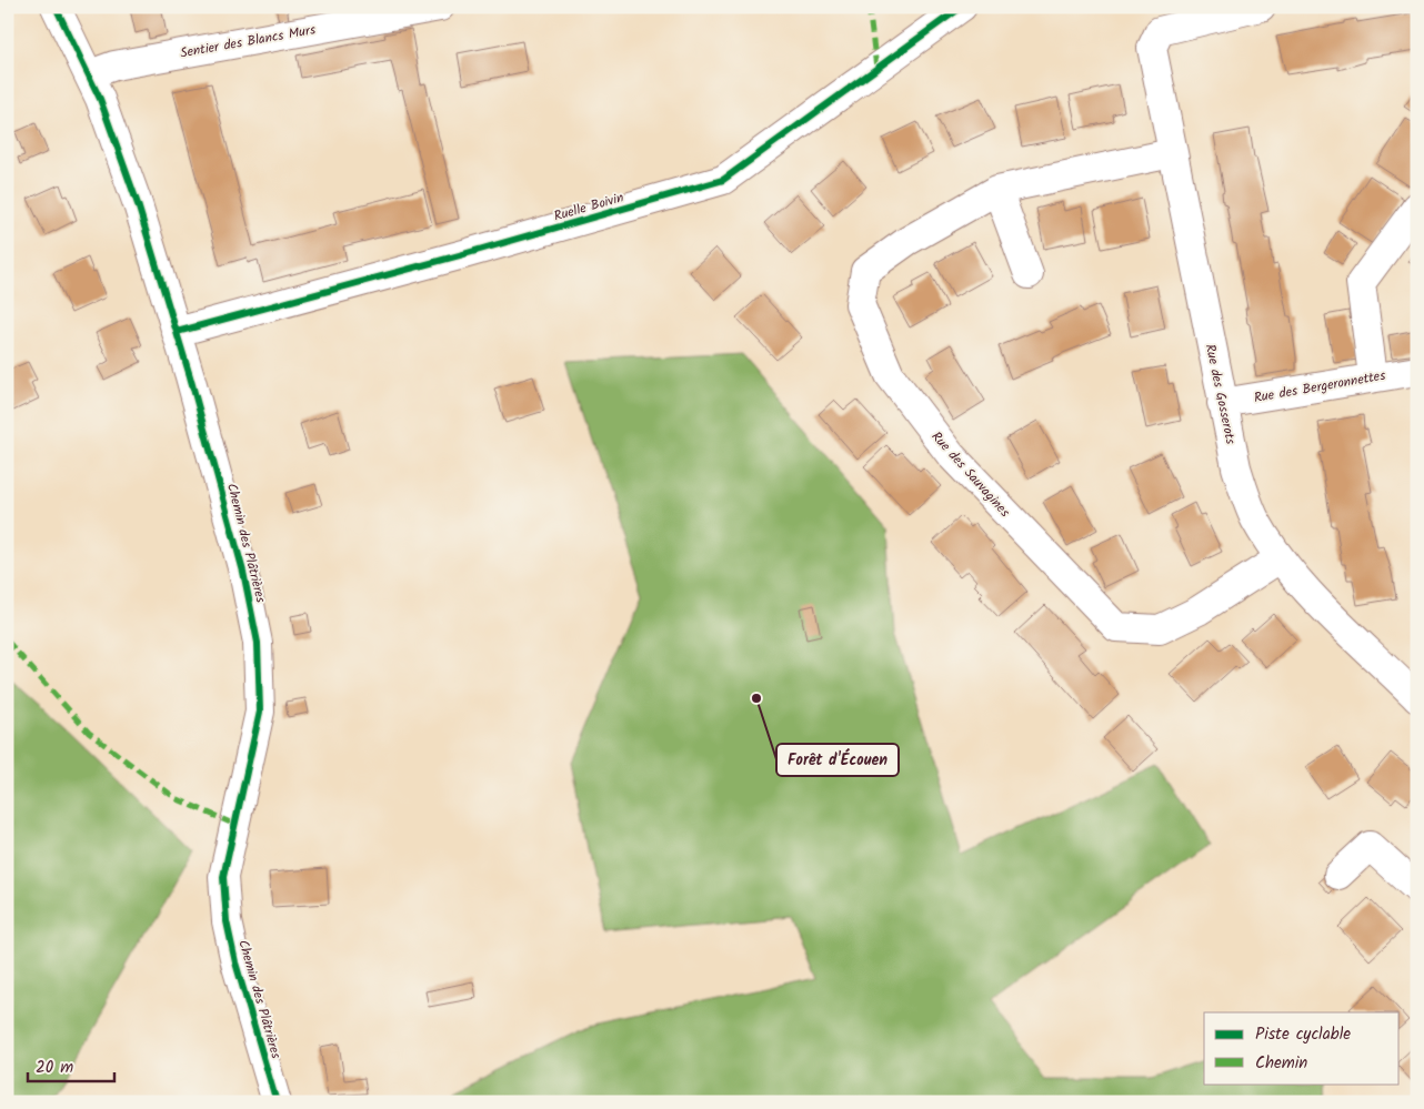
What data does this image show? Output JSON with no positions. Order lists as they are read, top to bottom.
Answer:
{
  "streets": {
    "street": [
      "Sentier des Blancs Murs",
      "Ruelle Boivin",
      "Rue des Bergeronnettes",
      "Rue des Gosserots",
      "Rue des Sauvagines",
      "Chemin des Plâtrières"
    ]
  },
  "crossings": [
    ["Sentier des Blancs Murs", "Chemin des Plâtrières"],
    ["Ruelle Boivin", "Chemin des Plâtrières"],
    ["Rue des Bergeronnettes", "Rue des Gosserots"],
    ["Rue des Gosserots", "Rue des Sauvagines"]
  ],
  "places": ["Forêt d'Écouen"],
  "legend": ["Piste cyclable", "Chemin"],
  "scale_bar": "20 m"
}
